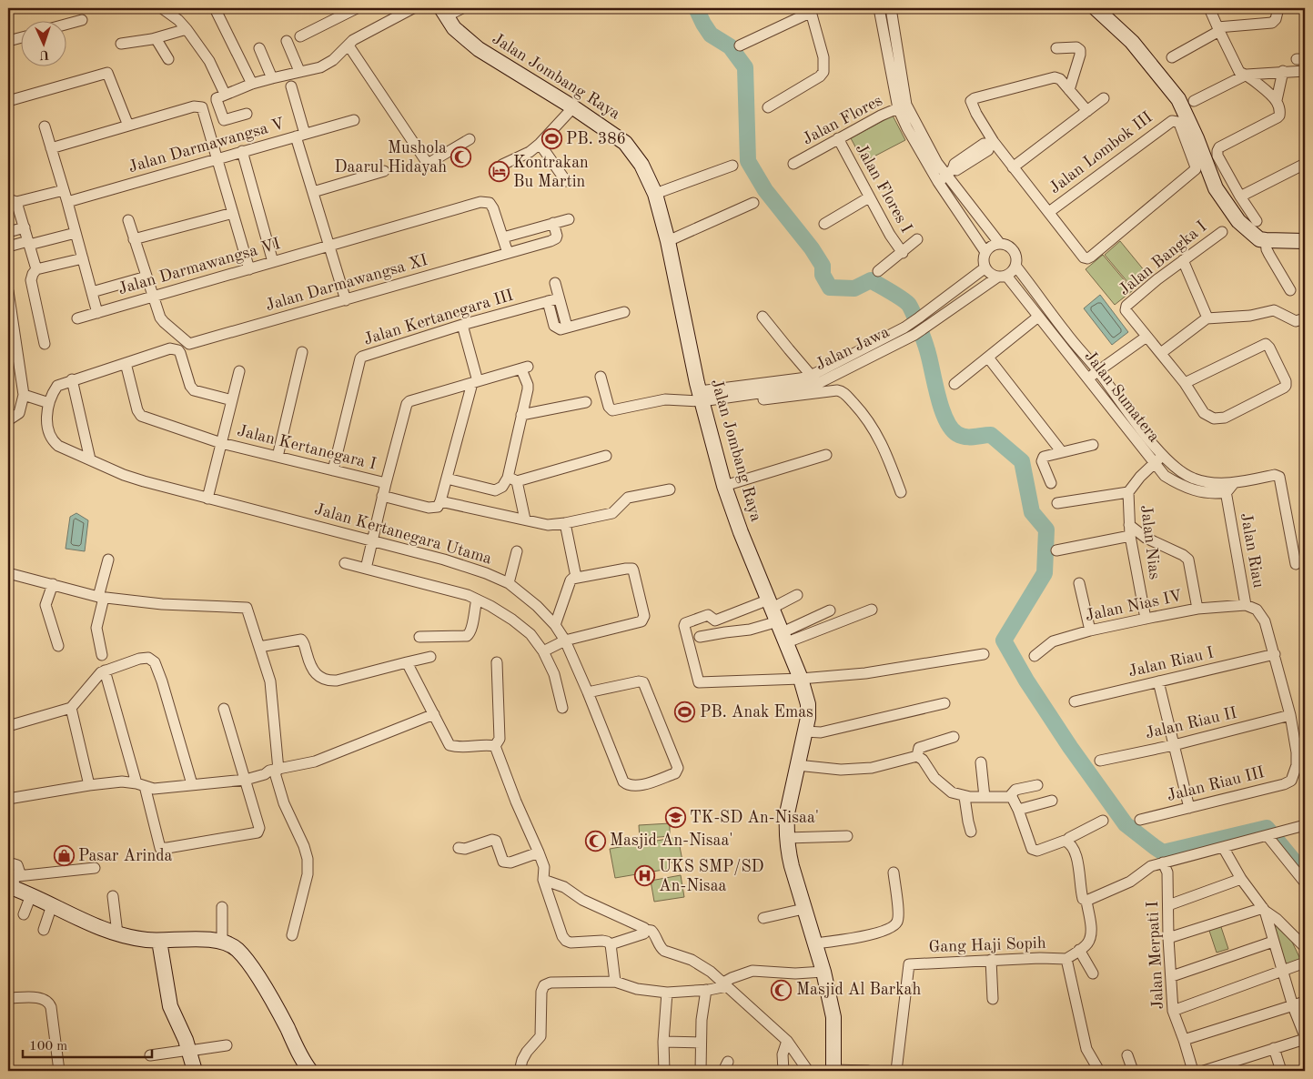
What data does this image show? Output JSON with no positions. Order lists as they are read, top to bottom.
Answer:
{
  "streets": {
    "main road": ["Jalan Jombang Raya"],
    "street": [
      "Jalan Flores",
      "Jalan Darmawangsa V",
      "Jalan Lombok III",
      "Jalan Flores I",
      "Jalan Bangka I",
      "Jalan Darmawangsa VI",
      "Jalan Darmawangsa XI",
      "Jalan Kertanegara III",
      "Jalan Jawa",
      "Jalan Sumatera",
      "Jalan Kertanegara I",
      "Jalan Kertanegara Utama",
      "Jalan Nias",
      "Jalan Riau",
      "Jalan Nias IV",
      "Jalan Riau I",
      "Jalan Riau II",
      "Jalan Riau III",
      "Gang Haji Sopih",
      "Jalan Merpati I"
    ]
  },
  "crossings": [
    ["Jalan Jombang Raya", "Jalan Jawa"],
    ["Jalan Flores", "Jalan Flores I"],
    ["Jalan Darmawangsa VI", "Jalan Darmawangsa XI"],
    ["Jalan Kertanegara III", "Jalan Kertanegara I"],
    ["Jalan Jawa", "Jalan Sumatera"],
    ["Jalan Sumatera", "Jalan Nias"],
    ["Jalan Sumatera", "Jalan Riau"],
    ["Jalan Nias", "Jalan Nias IV"],
    ["Jalan Riau", "Jalan Nias IV"],
    ["Jalan Riau", "Jalan Riau I"],
    ["Jalan Riau", "Jalan Riau II"],
    ["Jalan Riau", "Jalan Riau III"]
  ],
  "places": {
    "sports": ["PB. 386", "PB. Anak Emas"],
    "mosque": ["Mushola Daarul Hidayah", "Masjid An-Nisaa'", "Masjid Al Barkah"],
    "hotel": ["Kontrakan Bu Martin"],
    "school or university": ["TK-SD An-Nisaa'"],
    "shop": ["Pasar Arinda"],
    "hospital": ["UKS SMP/SD An-Nisaa"]
  },
  "scale_bar": "100 m",
  "north": "bottom"
}
